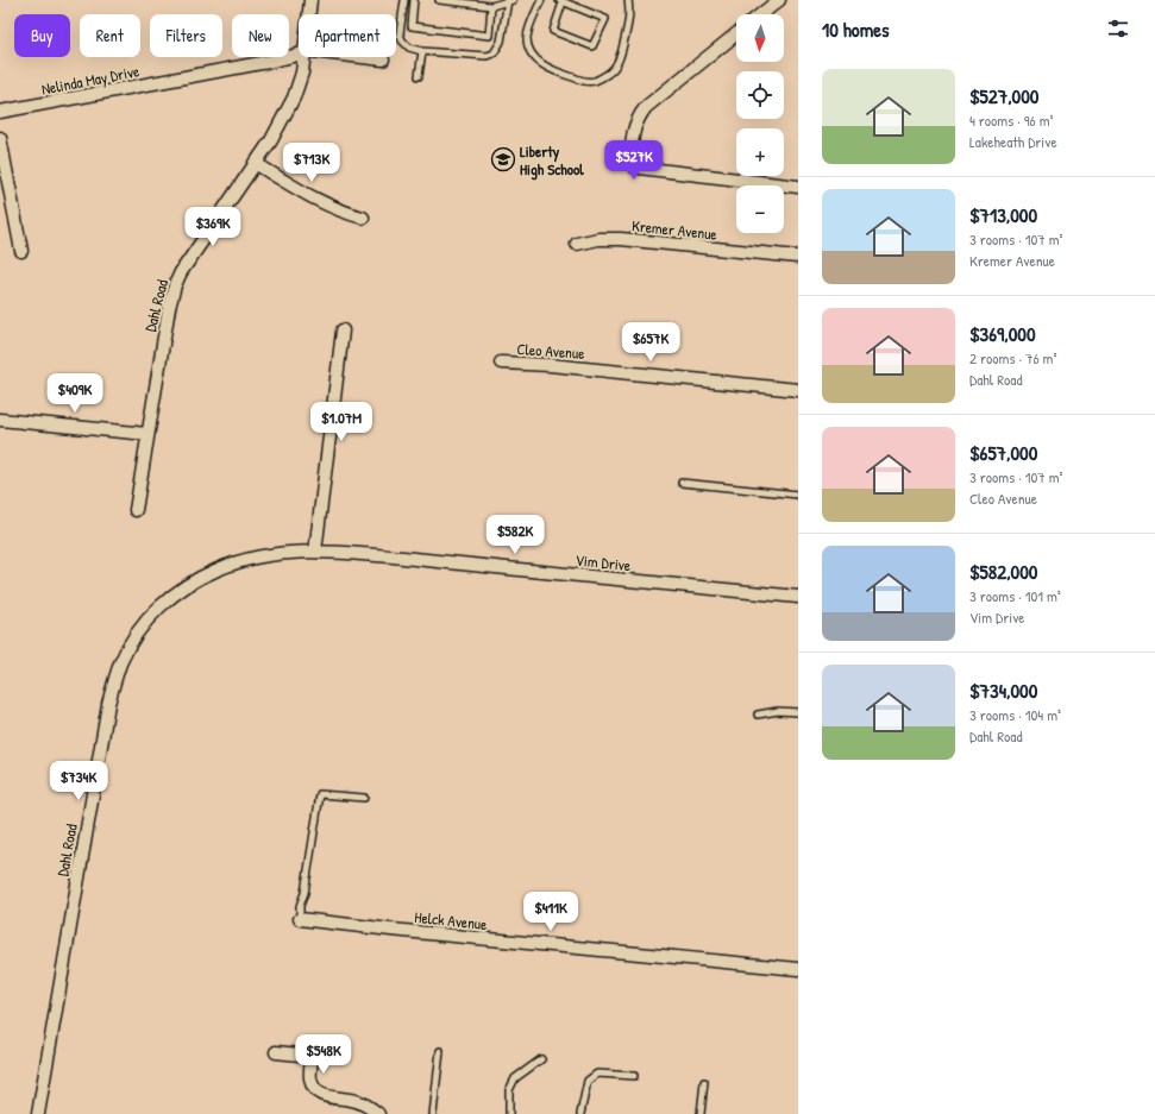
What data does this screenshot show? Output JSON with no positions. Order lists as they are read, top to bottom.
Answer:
{
  "streets": {
    "street": [
      "Nelinda May Drive",
      "Kremer Avenue",
      "Dahl Road",
      "Cleo Avenue",
      "Vim Drive",
      "Helck Avenue"
    ]
  },
  "crossings": [
    ["Dahl Road", "Vim Drive"]
  ],
  "places": {
    "school or university": ["Liberty High School"]
  },
  "north": "bottom",
  "page": {
    "heading": "10 homes",
    "map_buttons": ["+", "−"],
    "chip": [
      "Buy",
      "Rent",
      "Filters",
      "New",
      "Apartment"
    ],
    "list": [
      {
        "name": "$527,000",
        "note": "4 rooms · 96 m² · Lakeheath Drive"
      },
      {
        "name": "$713,000",
        "note": "3 rooms · 107 m² · Kremer Avenue"
      },
      {
        "name": "$369,000",
        "note": "2 rooms · 76 m² · Dahl Road"
      },
      {
        "name": "$657,000",
        "note": "3 rooms · 107 m² · Cleo Avenue"
      },
      {
        "name": "$582,000",
        "note": "3 rooms · 101 m² · Vim Drive"
      },
      {
        "name": "$734,000",
        "note": "3 rooms · 104 m² · Dahl Road"
      }
    ],
    "price": [
      "$527K",
      "$713K",
      "$369K",
      "$657K",
      "$409K",
      "$1.07M",
      "$582K",
      "$734K",
      "$411K",
      "$548K"
    ]
  }
}
